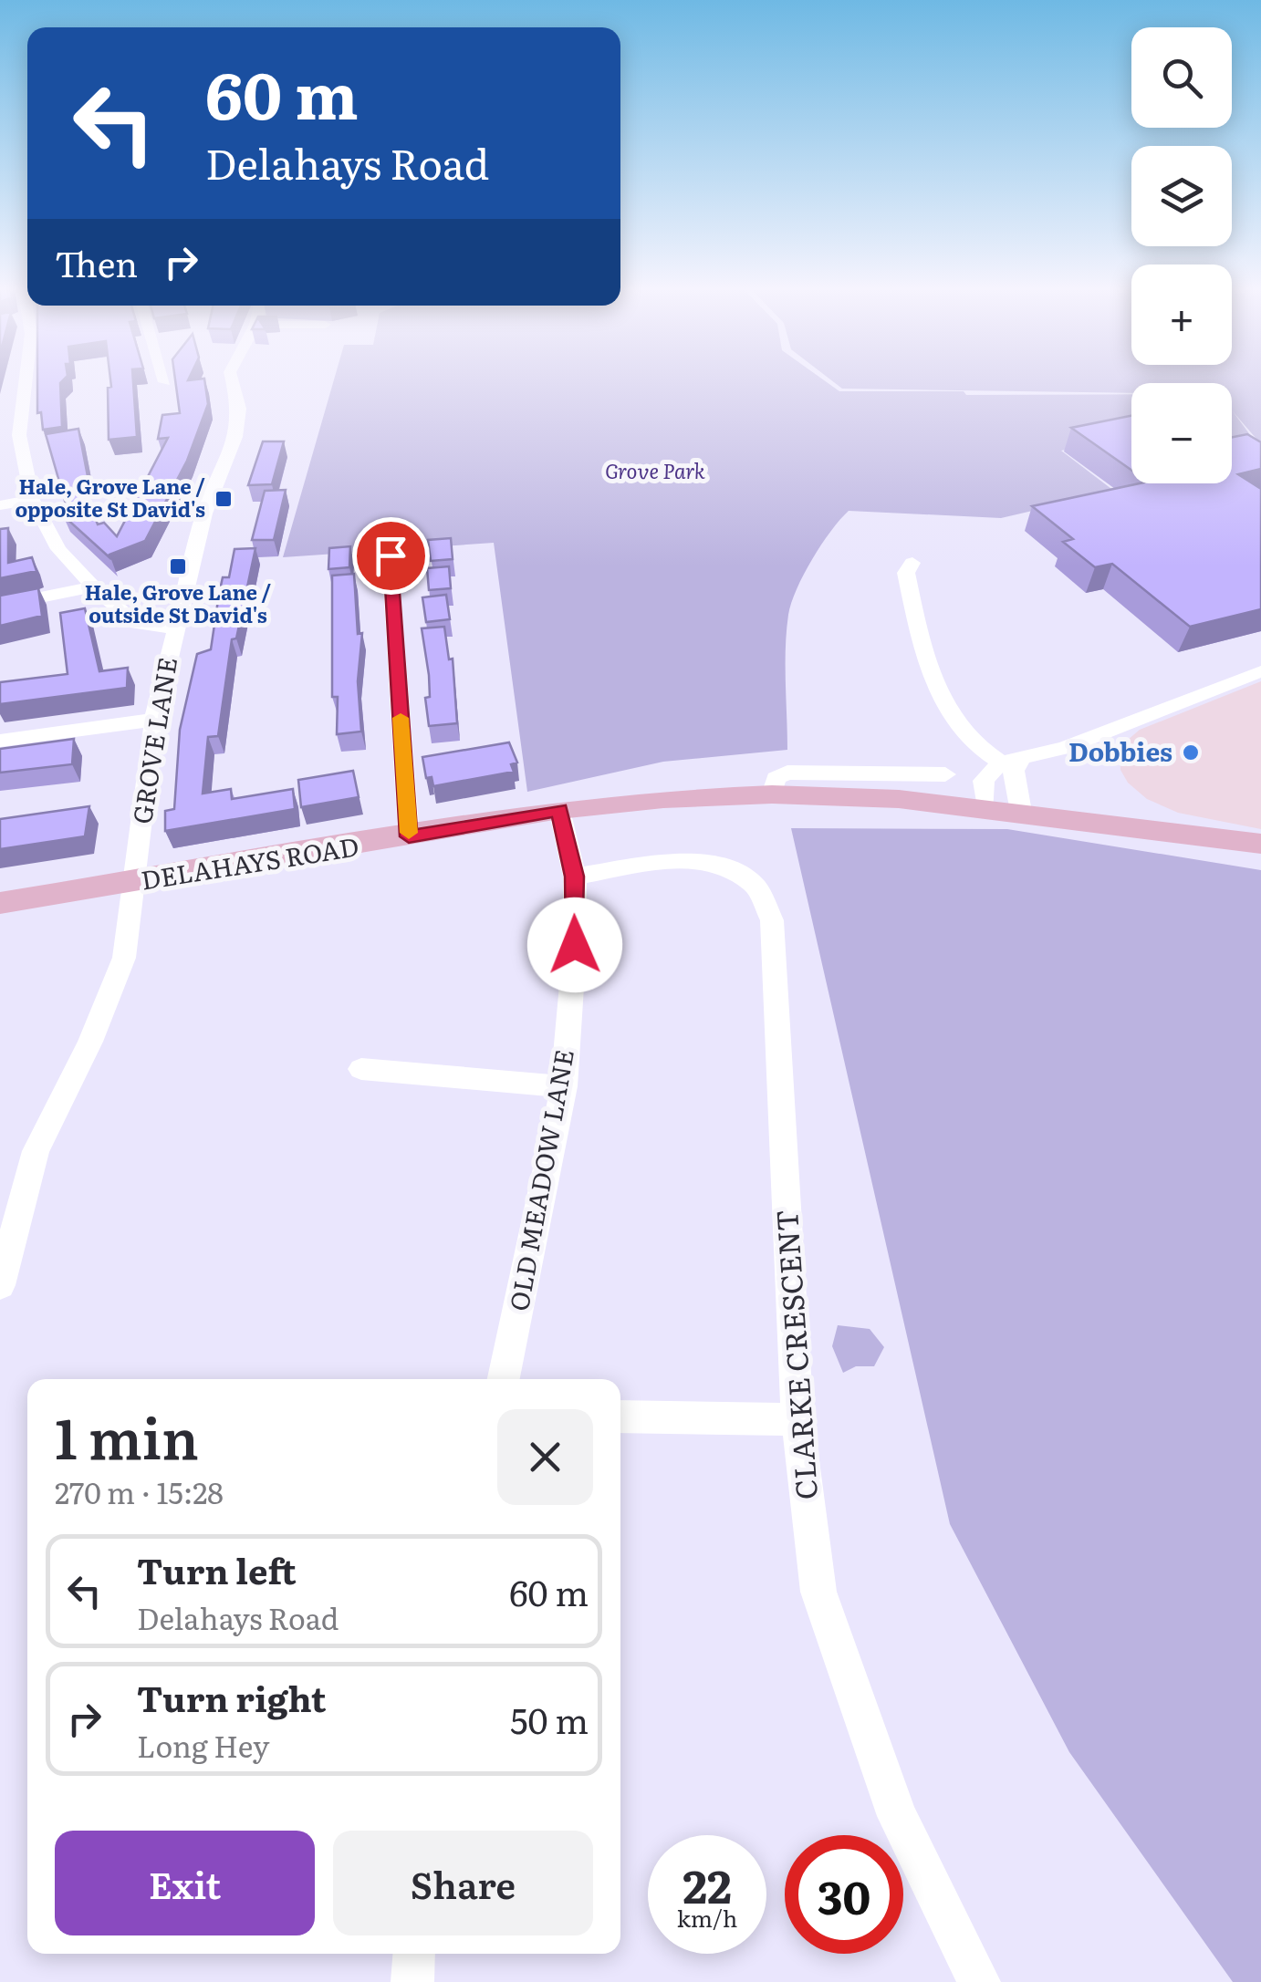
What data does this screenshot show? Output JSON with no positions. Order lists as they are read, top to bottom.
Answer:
{
  "streets": {
    "main road": ["DELAHAYS ROAD"],
    "street": ["GROVE LANE", "OLD MEADOW LANE", "CLARKE CRESCENT"]
  },
  "crossings": [
    ["GROVE LANE", "DELAHAYS ROAD"],
    ["DELAHAYS ROAD", "OLD MEADOW LANE"],
    ["OLD MEADOW LANE", "CLARKE CRESCENT"]
  ],
  "parks": ["Grove Park"],
  "places": {
    "transit": ["Hale, Grove Lane / opposite St David's", "Hale, Grove Lane / outside St David's"],
    "other": ["Dobbies"]
  },
  "page": {
    "map_buttons": ["+", "−"],
    "turn": ["60 m", "Delahays Road"],
    "then": "Then",
    "heading": ["1 min", "270 m · 15:28"],
    "list": [
      {
        "name": "Turn left",
        "note": "Delahays Road",
        "value": "60 m"
      },
      {
        "name": "Turn right",
        "note": "Long Hey",
        "value": "50 m"
      }
    ],
    "buttons": ["Exit", "Share"],
    "speed": "22 km/h",
    "limit": "30"
  }
}
